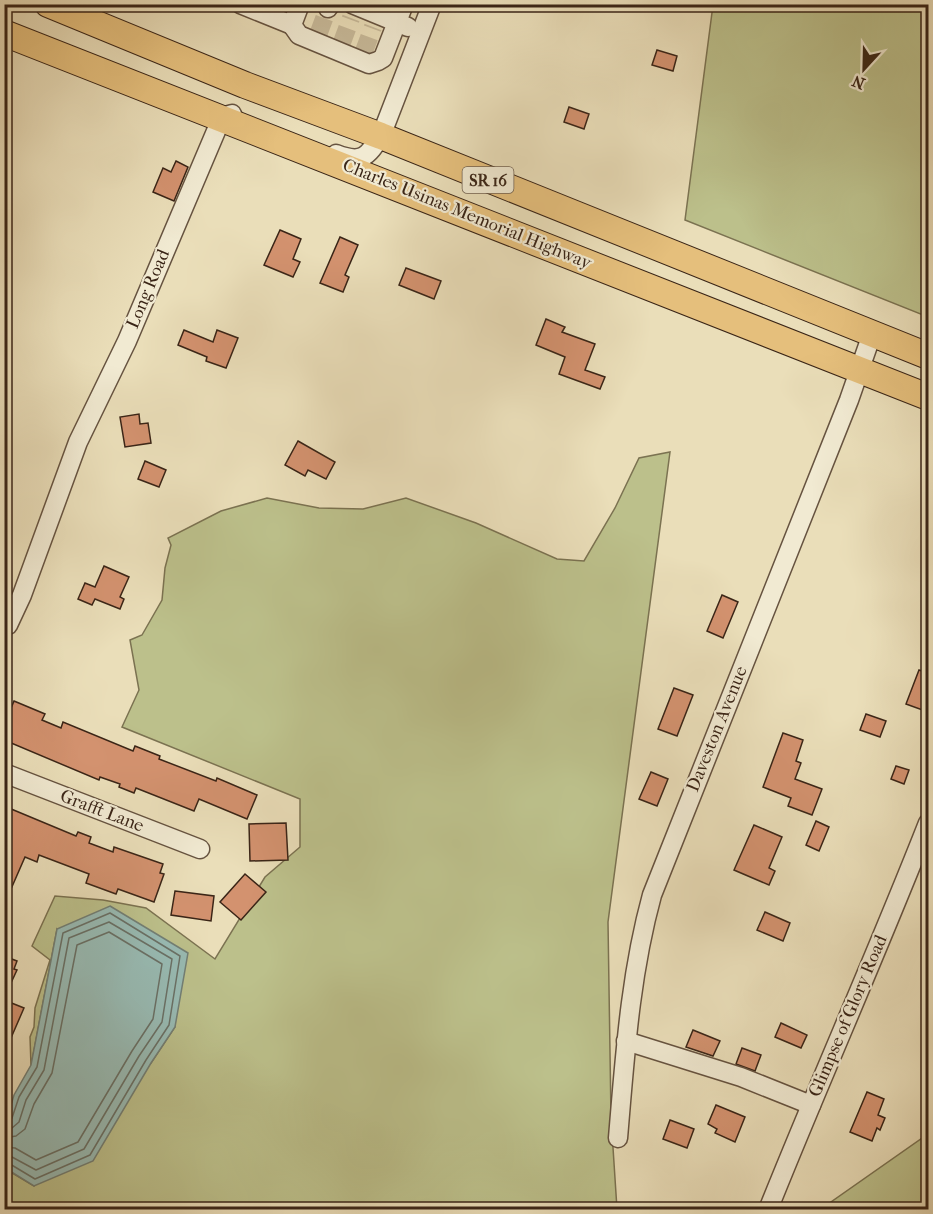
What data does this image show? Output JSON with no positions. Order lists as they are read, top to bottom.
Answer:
{
  "streets": {
    "highway": ["SR 16", "Charles Usinas Memorial Highway"],
    "street": [
      "Long Road",
      "Daveston Avenue",
      "Grafft Lane",
      "Glimpse of Glory Road"
    ]
  },
  "crossings": [
    ["SR 16", "Daveston Avenue"],
    ["Charles Usinas Memorial Highway", "Long Road"],
    ["Charles Usinas Memorial Highway", "Daveston Avenue"]
  ],
  "north": "bottom"
}
